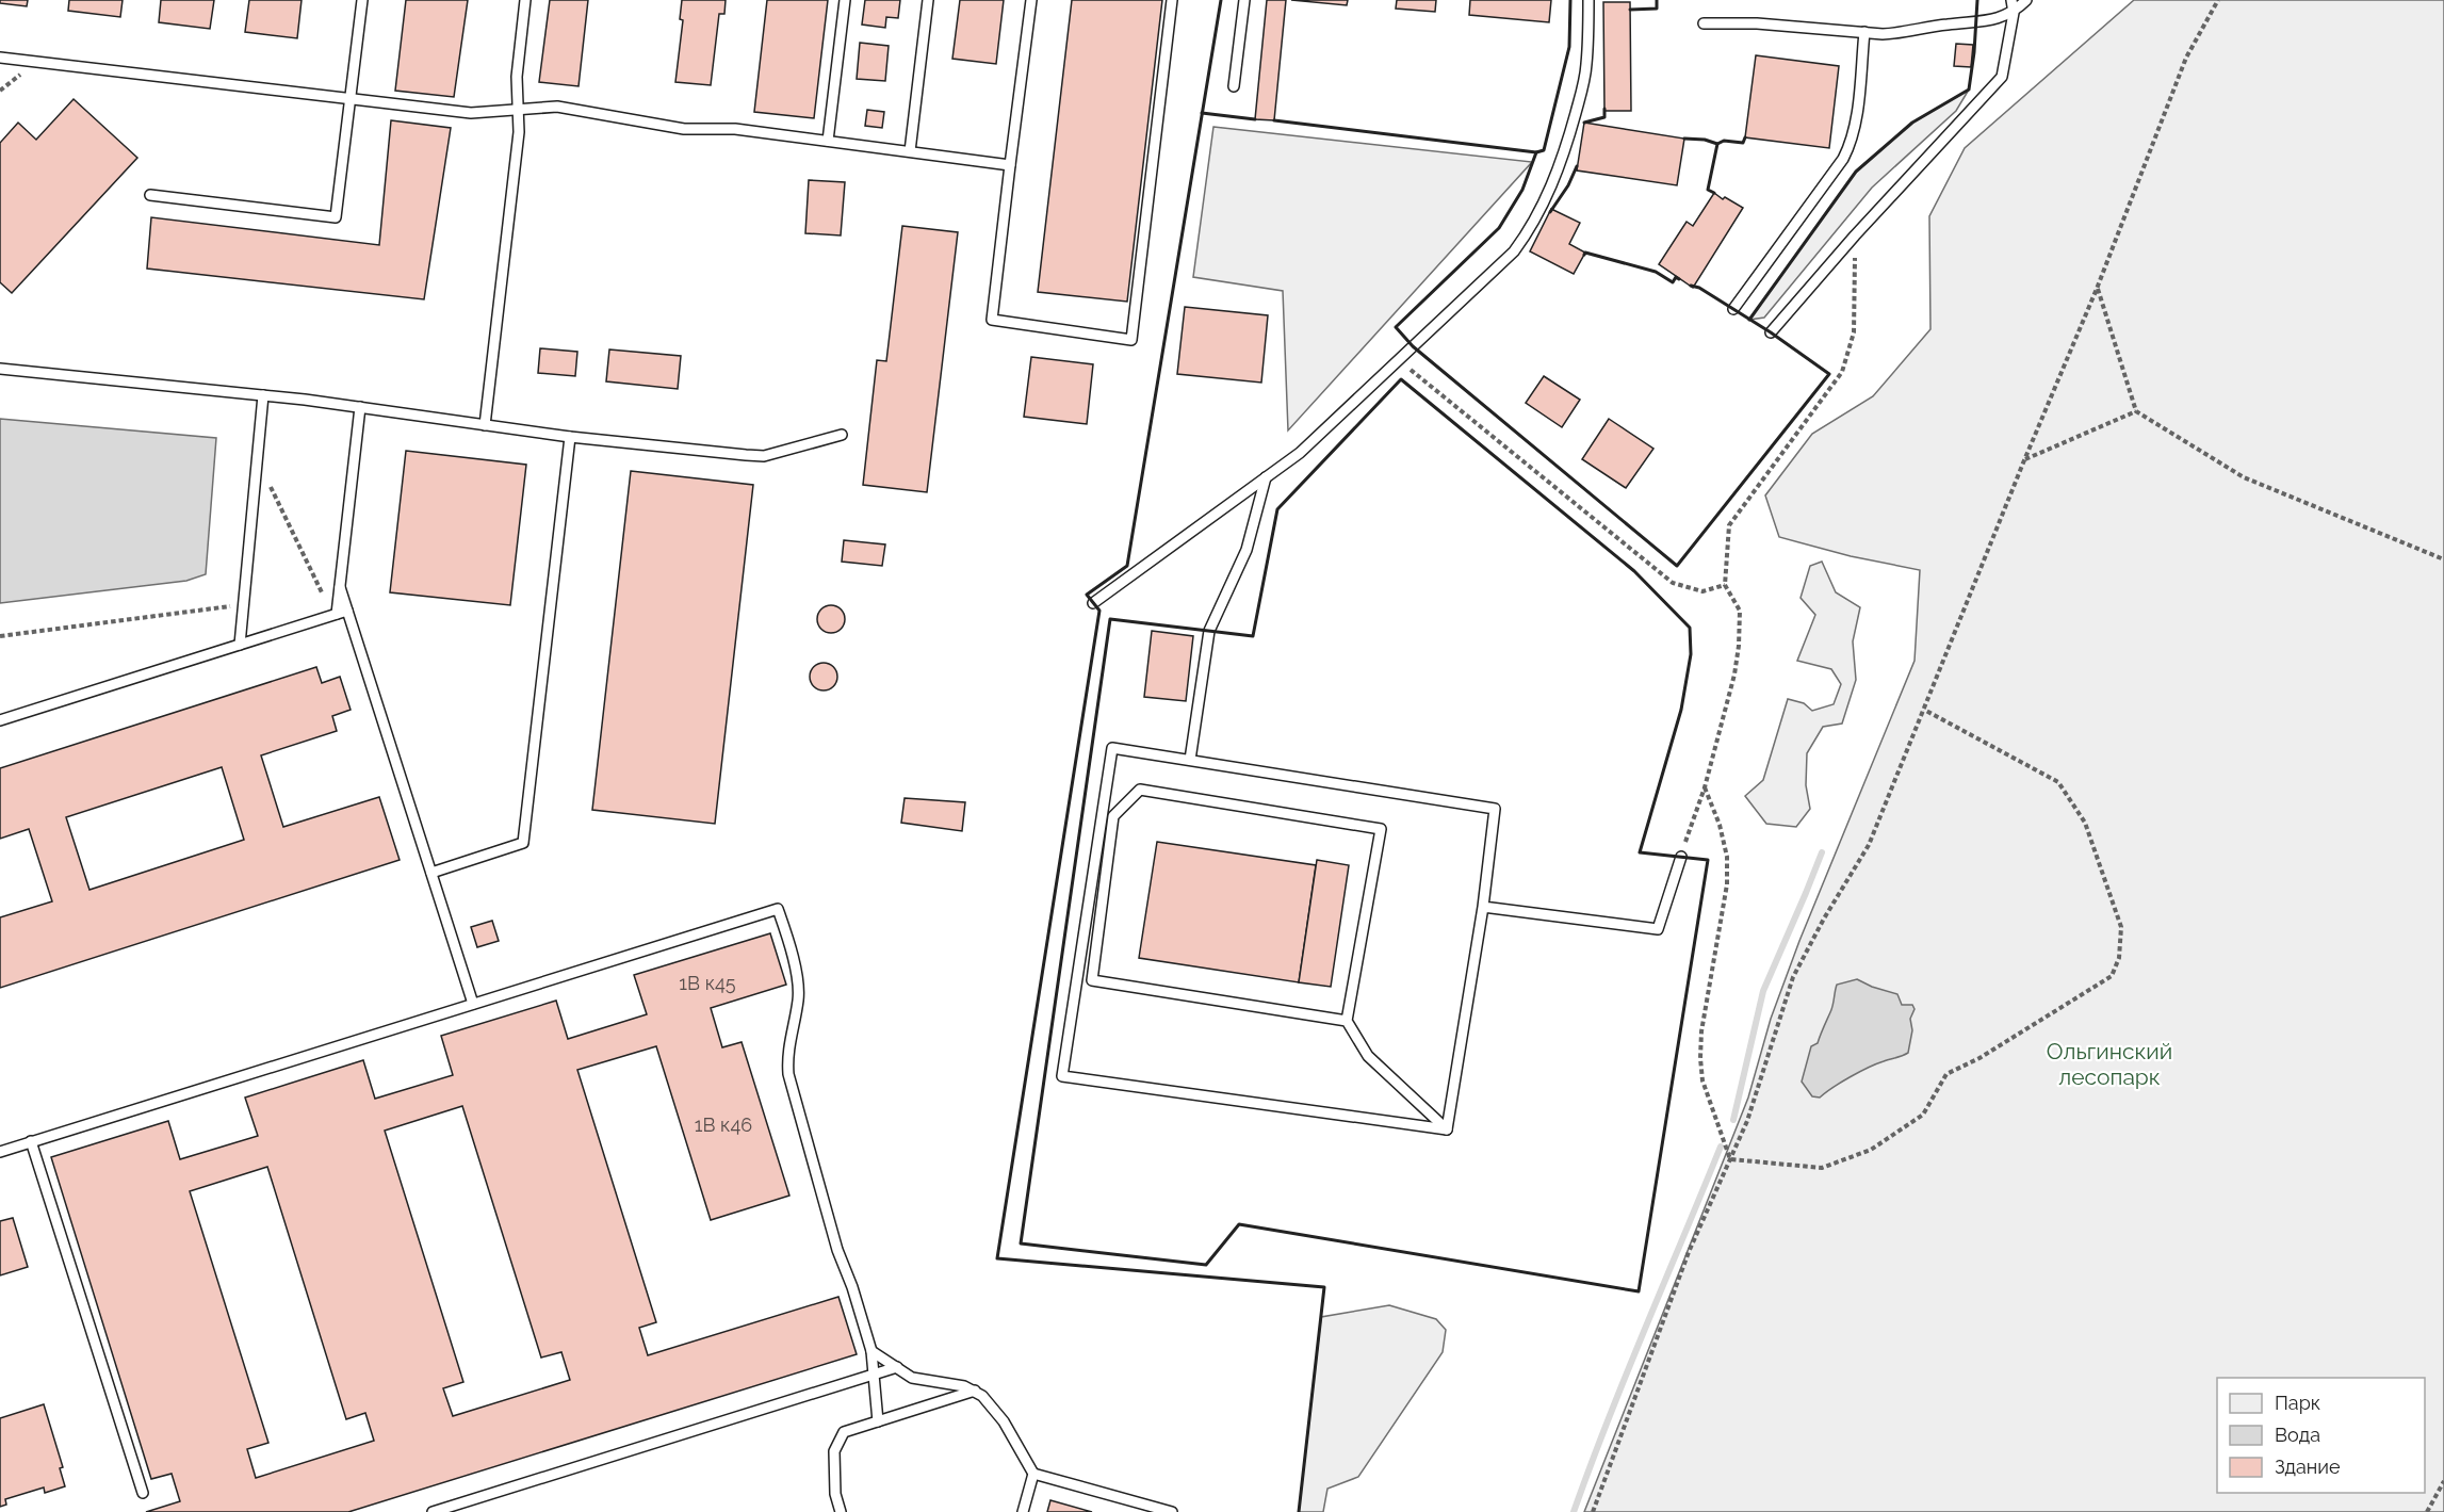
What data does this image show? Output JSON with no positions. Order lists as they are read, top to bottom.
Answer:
{
  "parks": ["Ольгинский лесопарк"],
  "house_numbers": ["1В к45", "1В к46"],
  "legend": ["Парк", "Вода", "Здание"]
}
